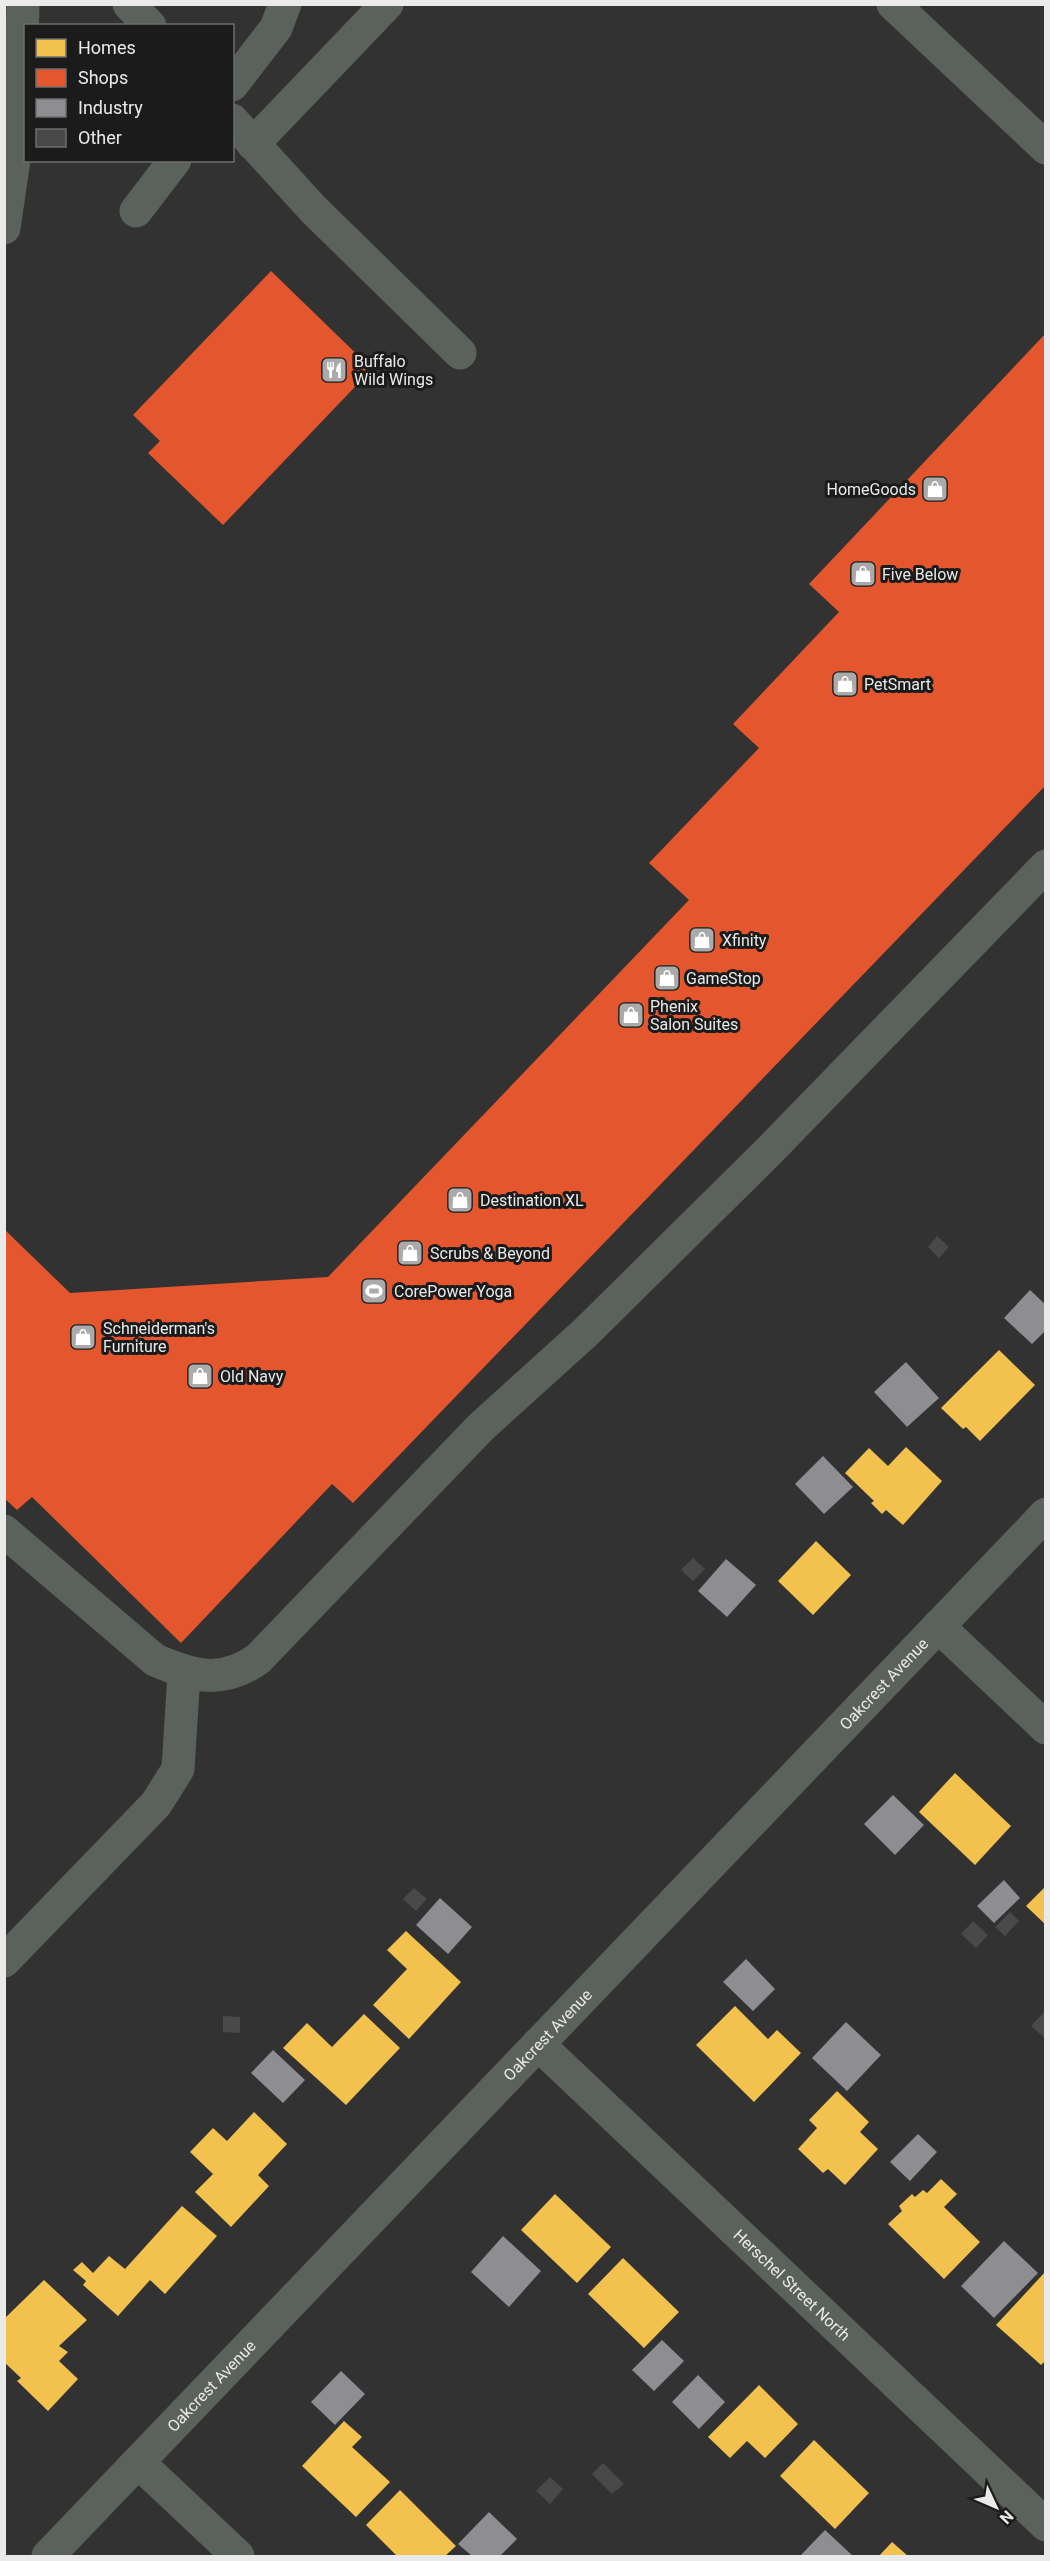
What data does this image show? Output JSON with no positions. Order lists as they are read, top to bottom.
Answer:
{
  "streets": {
    "street": ["Oakcrest Avenue", "Herschel Street North"]
  },
  "crossings": [
    ["Oakcrest Avenue", "Herschel Street North"]
  ],
  "places": {
    "restaurant": ["Buffalo Wild Wings"],
    "shop": [
      "HomeGoods",
      "Five Below",
      "PetSmart",
      "Xfinity",
      "GameStop",
      "Phenix Salon Suites",
      "Destination XL",
      "Scrubs & Beyond",
      "Schneiderman's Furniture",
      "Old Navy"
    ],
    "sports": ["CorePower Yoga"]
  },
  "legend": [
    "Homes",
    "Shops",
    "Industry",
    "Other"
  ],
  "north": "bottom right"
}
